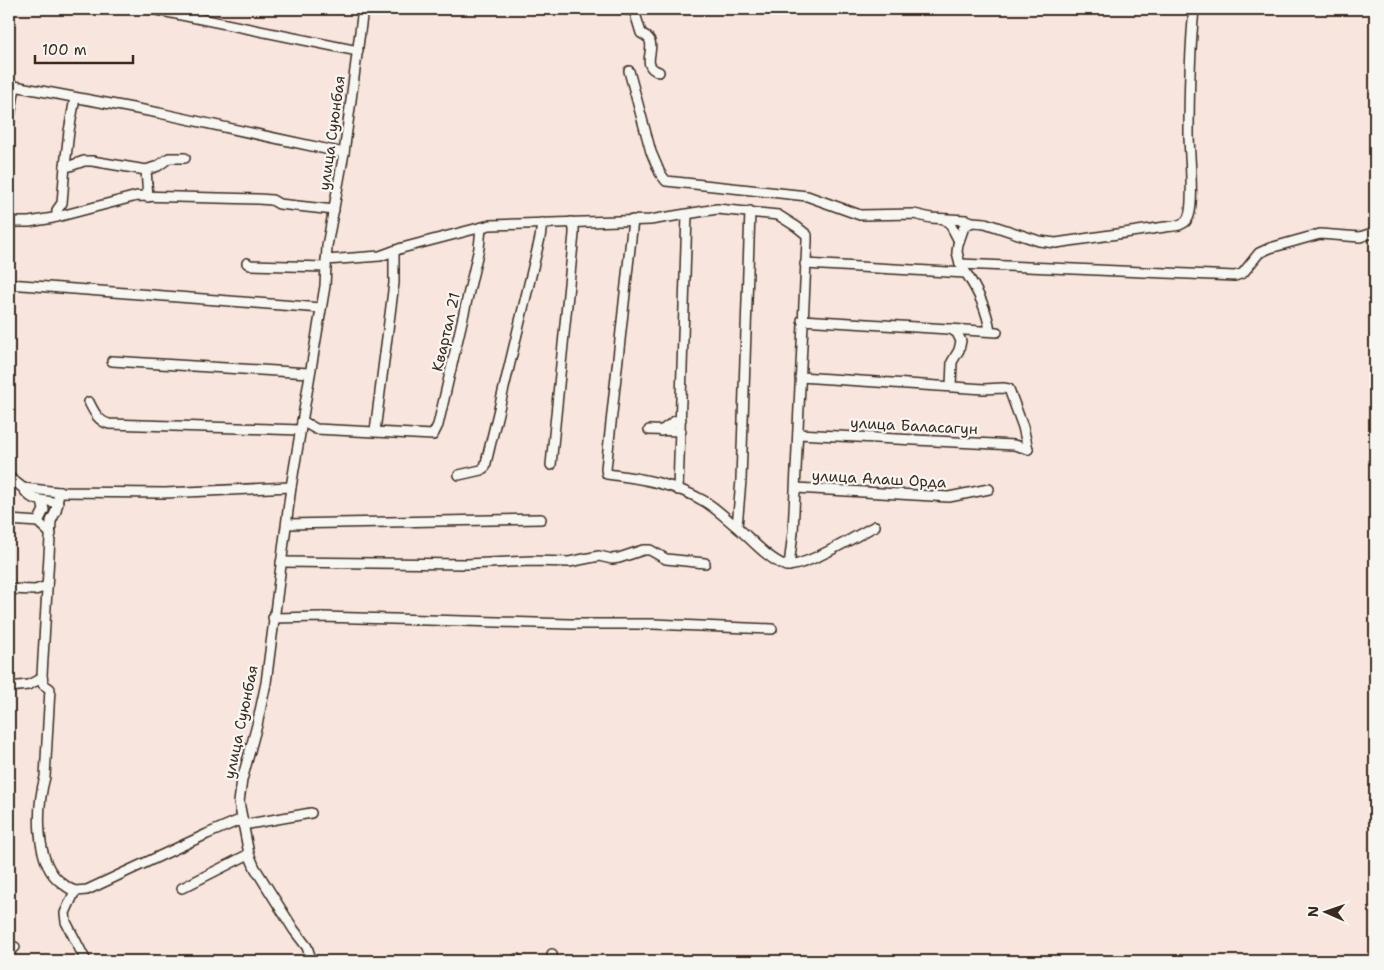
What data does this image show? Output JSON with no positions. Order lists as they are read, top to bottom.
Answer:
{
  "streets": {
    "street": [
      "улица Суюнбая",
      "Квартал 21",
      "улица Баласагун",
      "улица Алаш Орда"
    ]
  },
  "scale_bar": "100 m",
  "north": "left"
}
